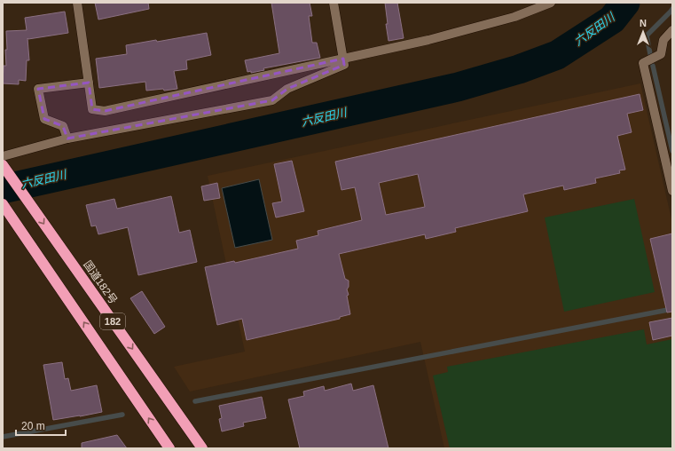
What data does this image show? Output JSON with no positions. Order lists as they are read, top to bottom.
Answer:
{
  "streets": {
    "highway": ["国道182号", "182"]
  },
  "water": ["六反田川"],
  "scale_bar": "20 m",
  "north": "top"
}
